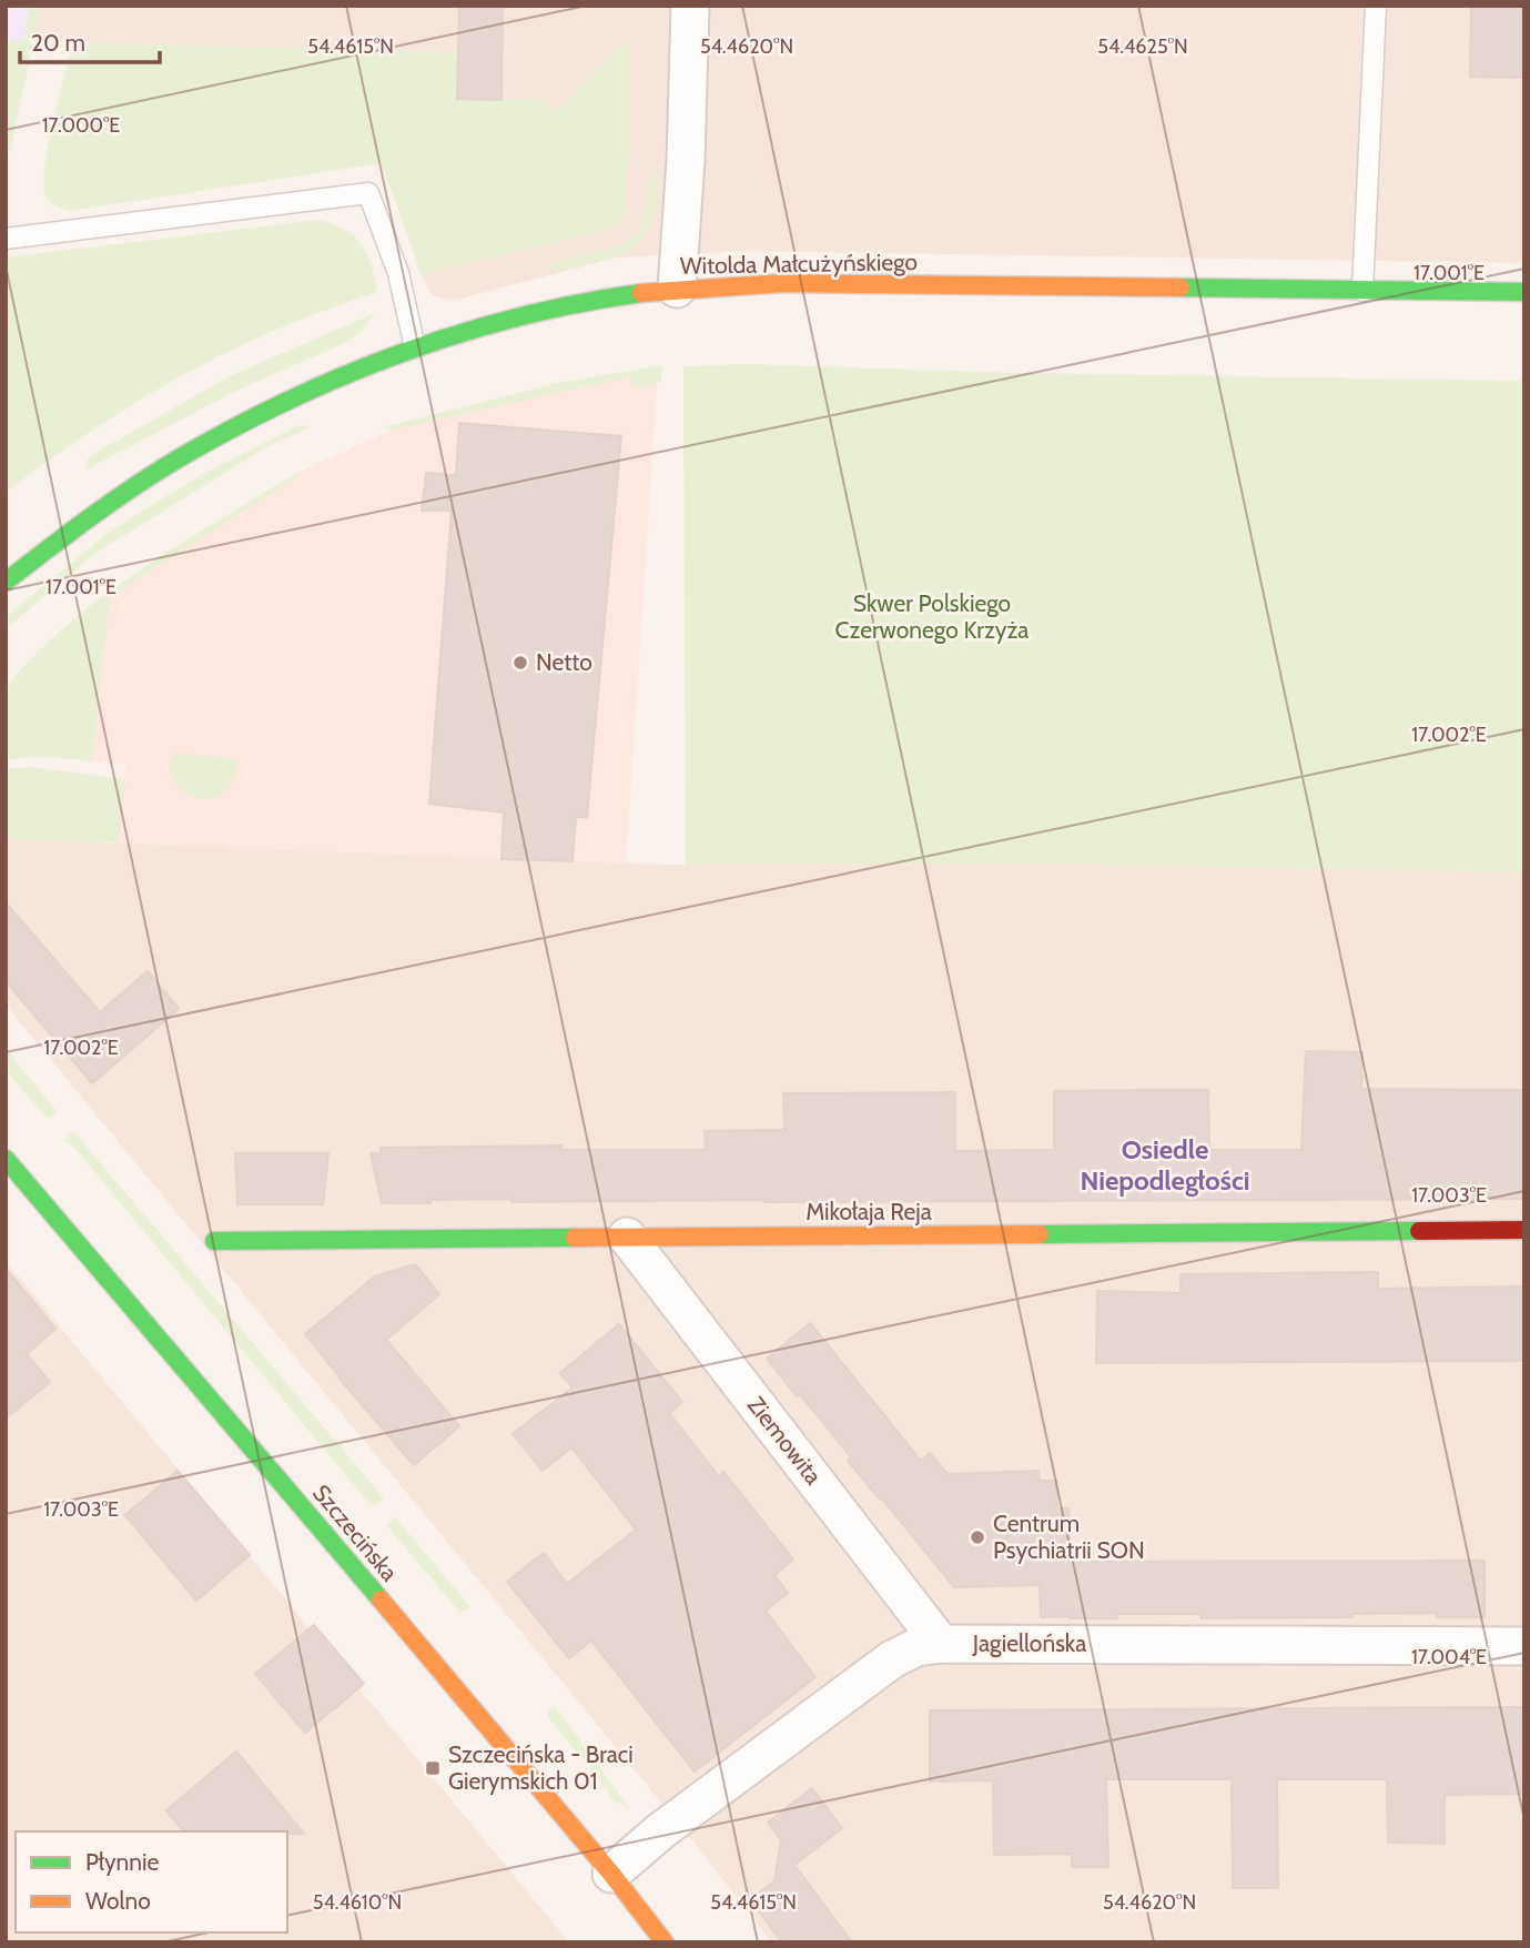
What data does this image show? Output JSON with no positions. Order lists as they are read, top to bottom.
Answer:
{
  "streets": {
    "street": [
      "Witolda Małcużyńskiego",
      "Mikołaja Reja",
      "Ziemowita",
      "Szczecińska",
      "Jagiellońska"
    ]
  },
  "crossings": [
    ["Mikołaja Reja", "Ziemowita"],
    ["Ziemowita", "Jagiellońska"],
    ["Szczecińska", "Jagiellońska"]
  ],
  "districts": ["Osiedle Niepodległości"],
  "parks": ["Skwer Polskiego Czerwonego Krzyża"],
  "places": {
    "other": ["Netto", "Centrum Psychiatrii SON"],
    "transit": ["Szczecińska - Braci Gierymskich 01"]
  },
  "legend": ["Płynnie", "Wolno"],
  "scale_bar": "20 m",
  "coordinates": [
    "54.4615°N",
    "54.4620°N",
    "54.4625°N",
    "17.000°E",
    "17.001°E",
    "17.002°E",
    "17.003°E",
    "17.004°E",
    "54.4610°N"
  ]
}
